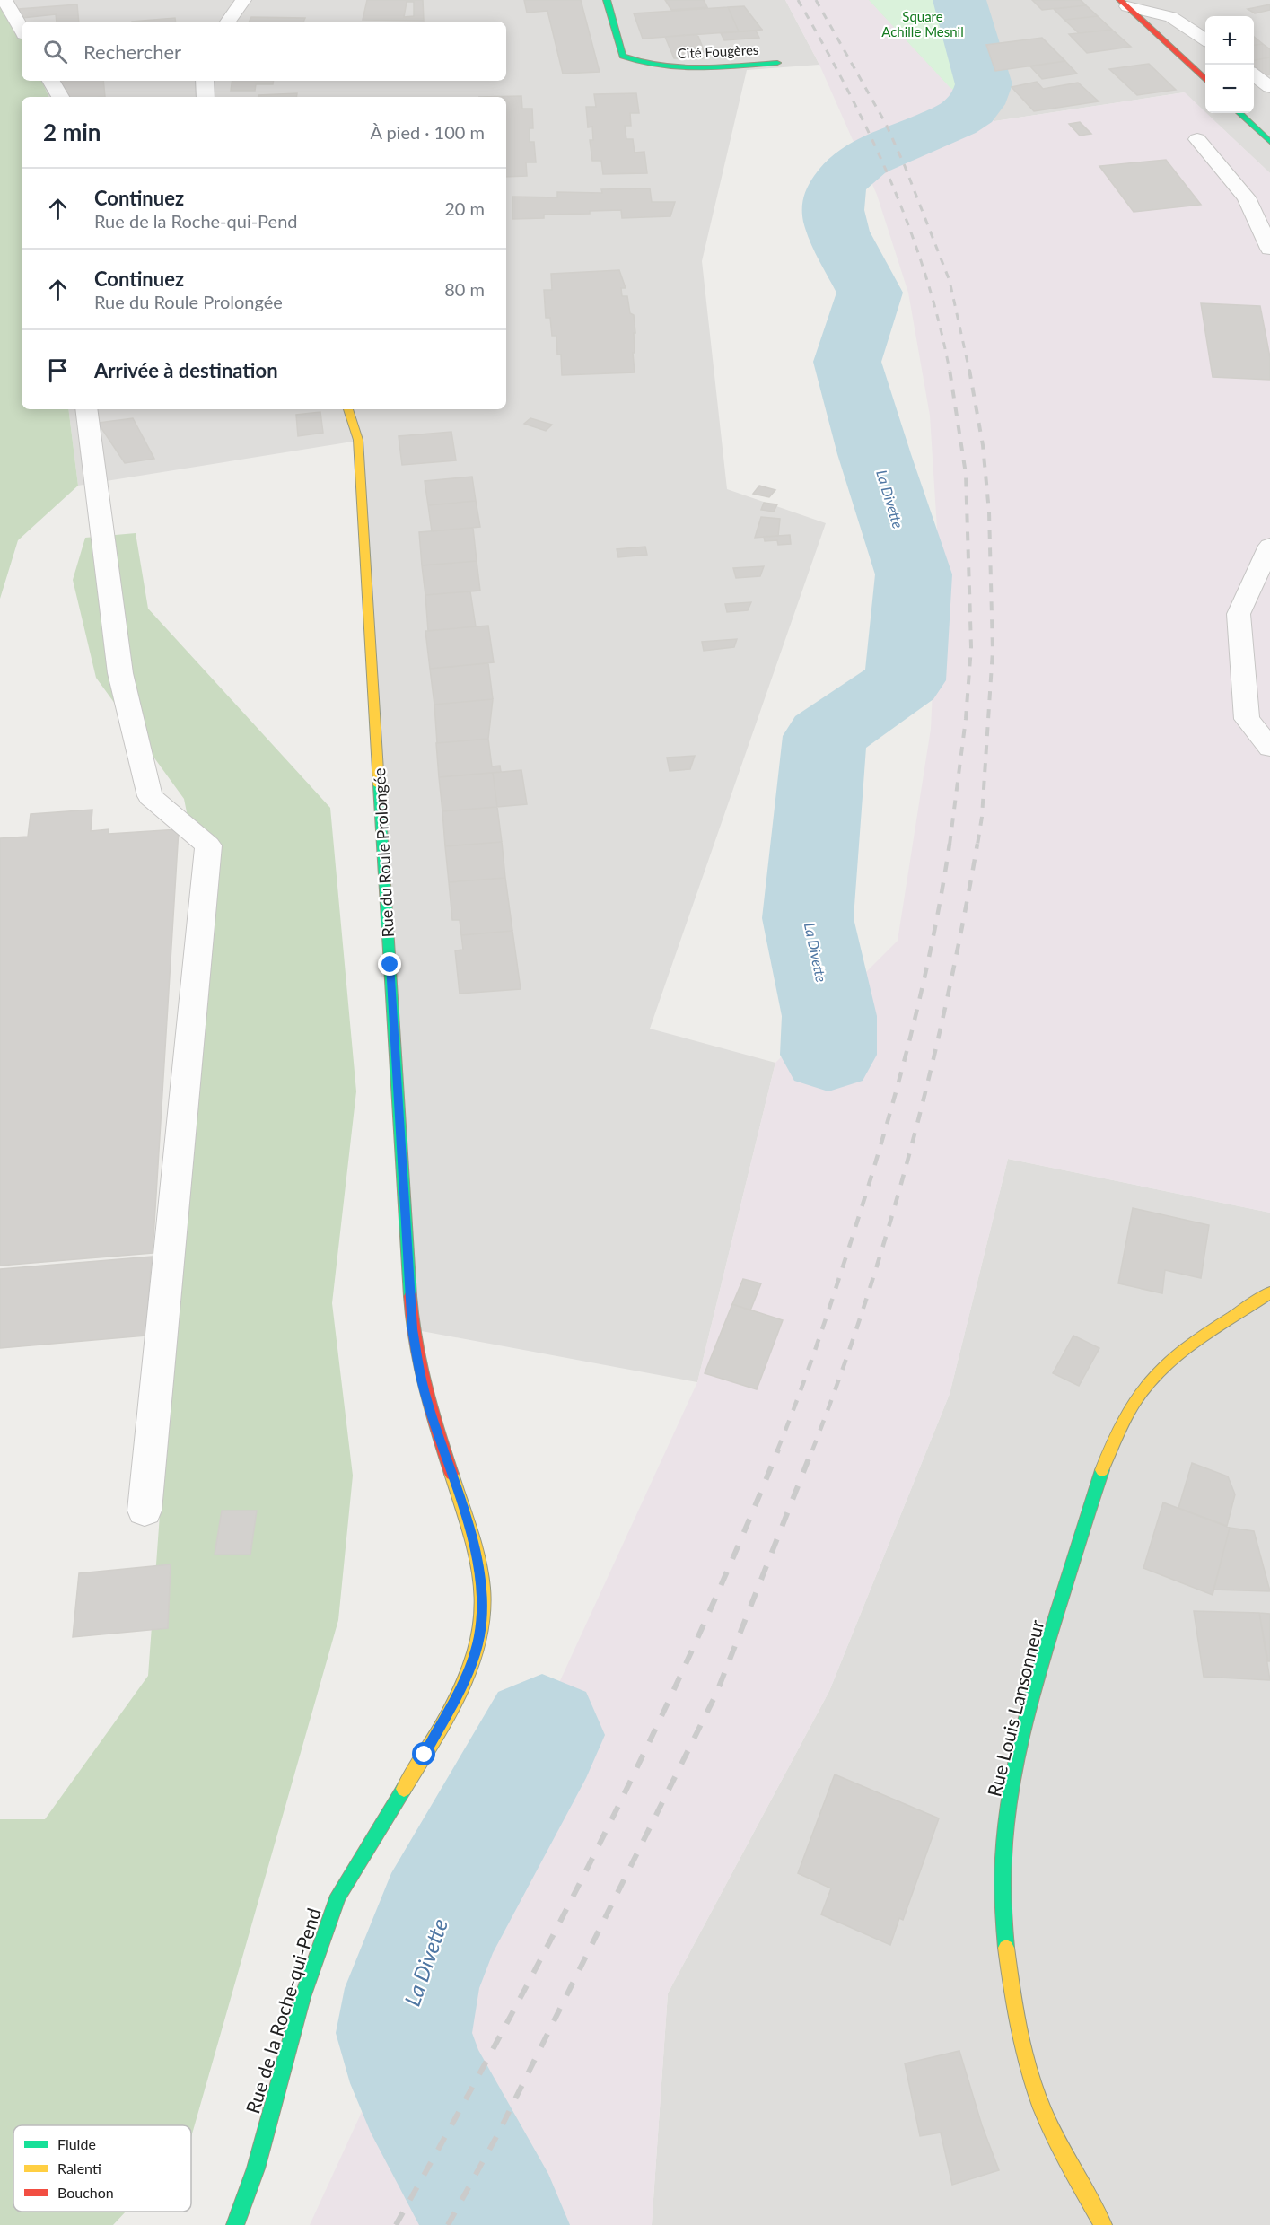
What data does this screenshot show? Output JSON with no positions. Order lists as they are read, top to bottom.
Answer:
{
  "streets": {
    "street": [
      "Cité Fougères",
      "Rue du Roule Prolongée",
      "Rue Louis Lansonneur",
      "Rue de la Roche-qui-Pend"
    ]
  },
  "crossings": [
    ["Rue du Roule Prolongée", "Rue de la Roche-qui-Pend"]
  ],
  "water": ["La Divette"],
  "parks": ["Square Achille Mesnil"],
  "legend": ["Fluide", "Ralenti", "Bouchon"],
  "page": {
    "map_buttons": ["+", "−"],
    "search": "Rechercher",
    "heading": ["2 min", "À pied · 100 m"],
    "list": [
      ["Continuez", "Rue de la Roche-qui-Pend", "20 m"],
      ["Continuez", "Rue du Roule Prolongée", "80 m"],
      "Arrivée à destination"
    ]
  }
}
